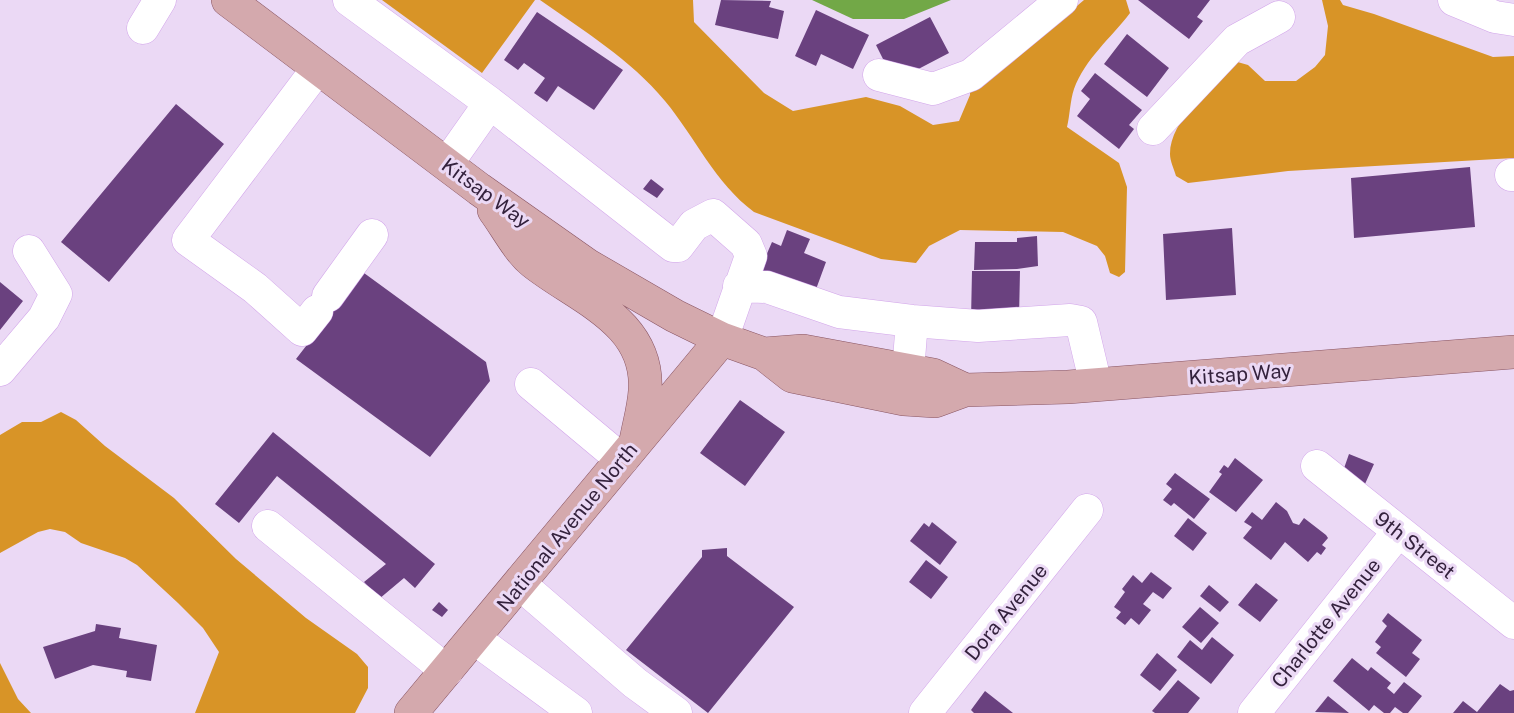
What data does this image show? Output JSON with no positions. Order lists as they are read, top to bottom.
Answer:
{
  "streets": {
    "main road": ["Kitsap Way", "National Avenue North"],
    "street": ["9th Street", "Dora Avenue", "Charlotte Avenue"]
  },
  "crossings": [
    ["Kitsap Way", "National Avenue North"],
    ["9th Street", "Charlotte Avenue"]
  ]
}
